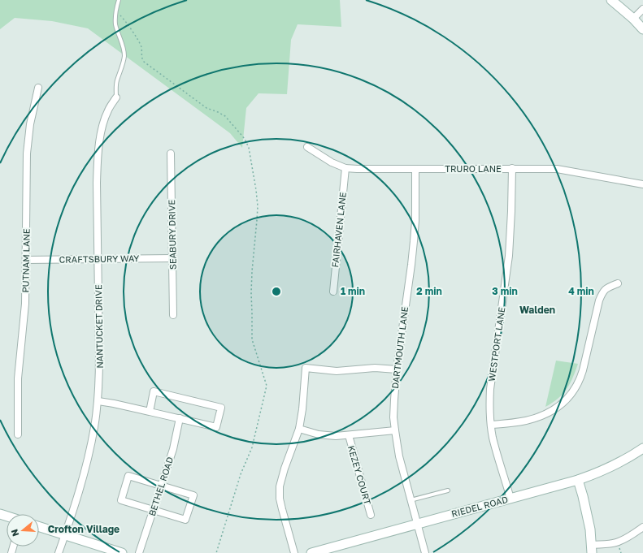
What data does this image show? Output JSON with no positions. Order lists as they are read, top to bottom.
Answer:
{
  "streets": {
    "street": [
      "TRURO LANE",
      "FAIRHAVEN LANE",
      "SEABURY DRIVE",
      "CRAFTSBURY WAY",
      "PUTNAM LANE",
      "NANTUCKET DRIVE",
      "WESTPORT LANE",
      "DARTMOUTH LANE",
      "KEZEY COURT",
      "BETHEL ROAD",
      "RIEDEL ROAD"
    ]
  },
  "crossings": [
    ["TRURO LANE", "FAIRHAVEN LANE"],
    ["TRURO LANE", "WESTPORT LANE"],
    ["TRURO LANE", "DARTMOUTH LANE"],
    ["SEABURY DRIVE", "CRAFTSBURY WAY"],
    ["CRAFTSBURY WAY", "PUTNAM LANE"],
    ["CRAFTSBURY WAY", "NANTUCKET DRIVE"],
    ["WESTPORT LANE", "RIEDEL ROAD"],
    ["DARTMOUTH LANE", "RIEDEL ROAD"]
  ],
  "districts": ["Walden", "Crofton Village"],
  "north": "left",
  "rings": [
    "1 min",
    "2 min",
    "3 min",
    "4 min"
  ]
}
